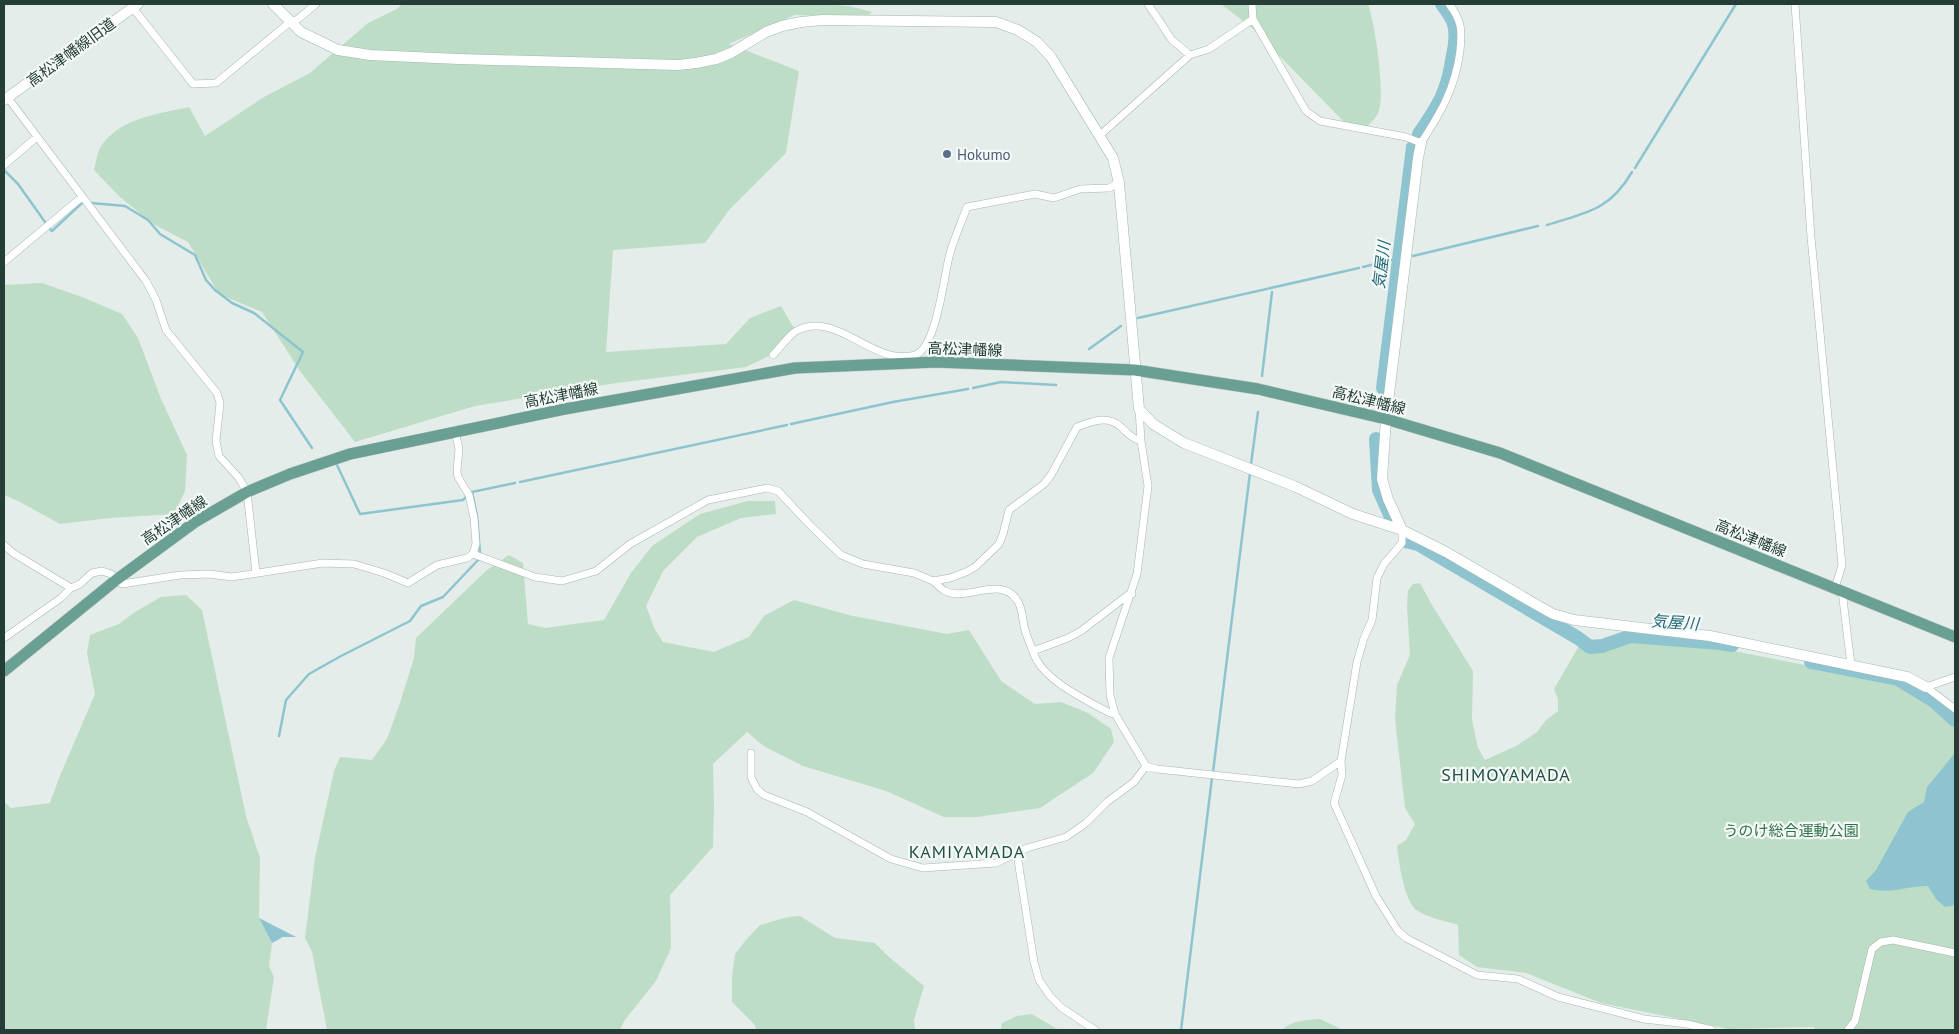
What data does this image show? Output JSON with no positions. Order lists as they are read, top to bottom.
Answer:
{
  "streets": {
    "main road": ["高松津幡線"],
    "street": ["高松津幡線旧道"]
  },
  "districts": ["SHIMOYAMADA", "KAMIYAMADA"],
  "water": ["気屋川"],
  "parks": ["うのけ総合運動公園"],
  "places": ["Hokumo"]
}
